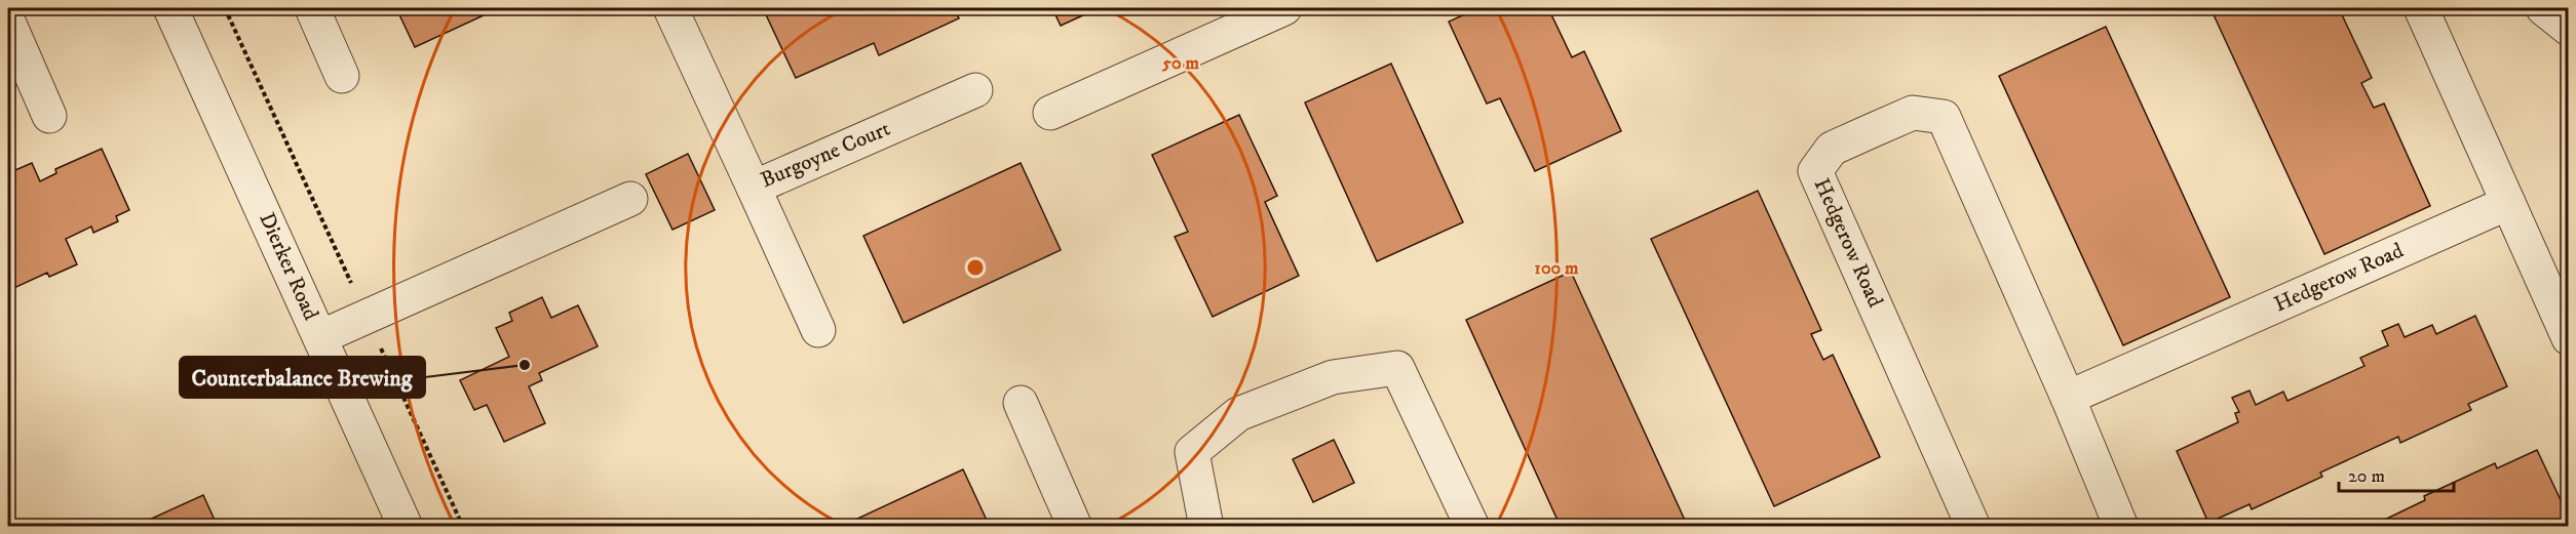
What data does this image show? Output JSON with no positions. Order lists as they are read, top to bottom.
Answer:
{
  "streets": {
    "street": ["Burgoyne Court", "Hedgerow Road", "Dierker Road"]
  },
  "places": ["Counterbalance Brewing"],
  "scale_bar": "20 m",
  "rings": ["50 m", "100 m"]
}
